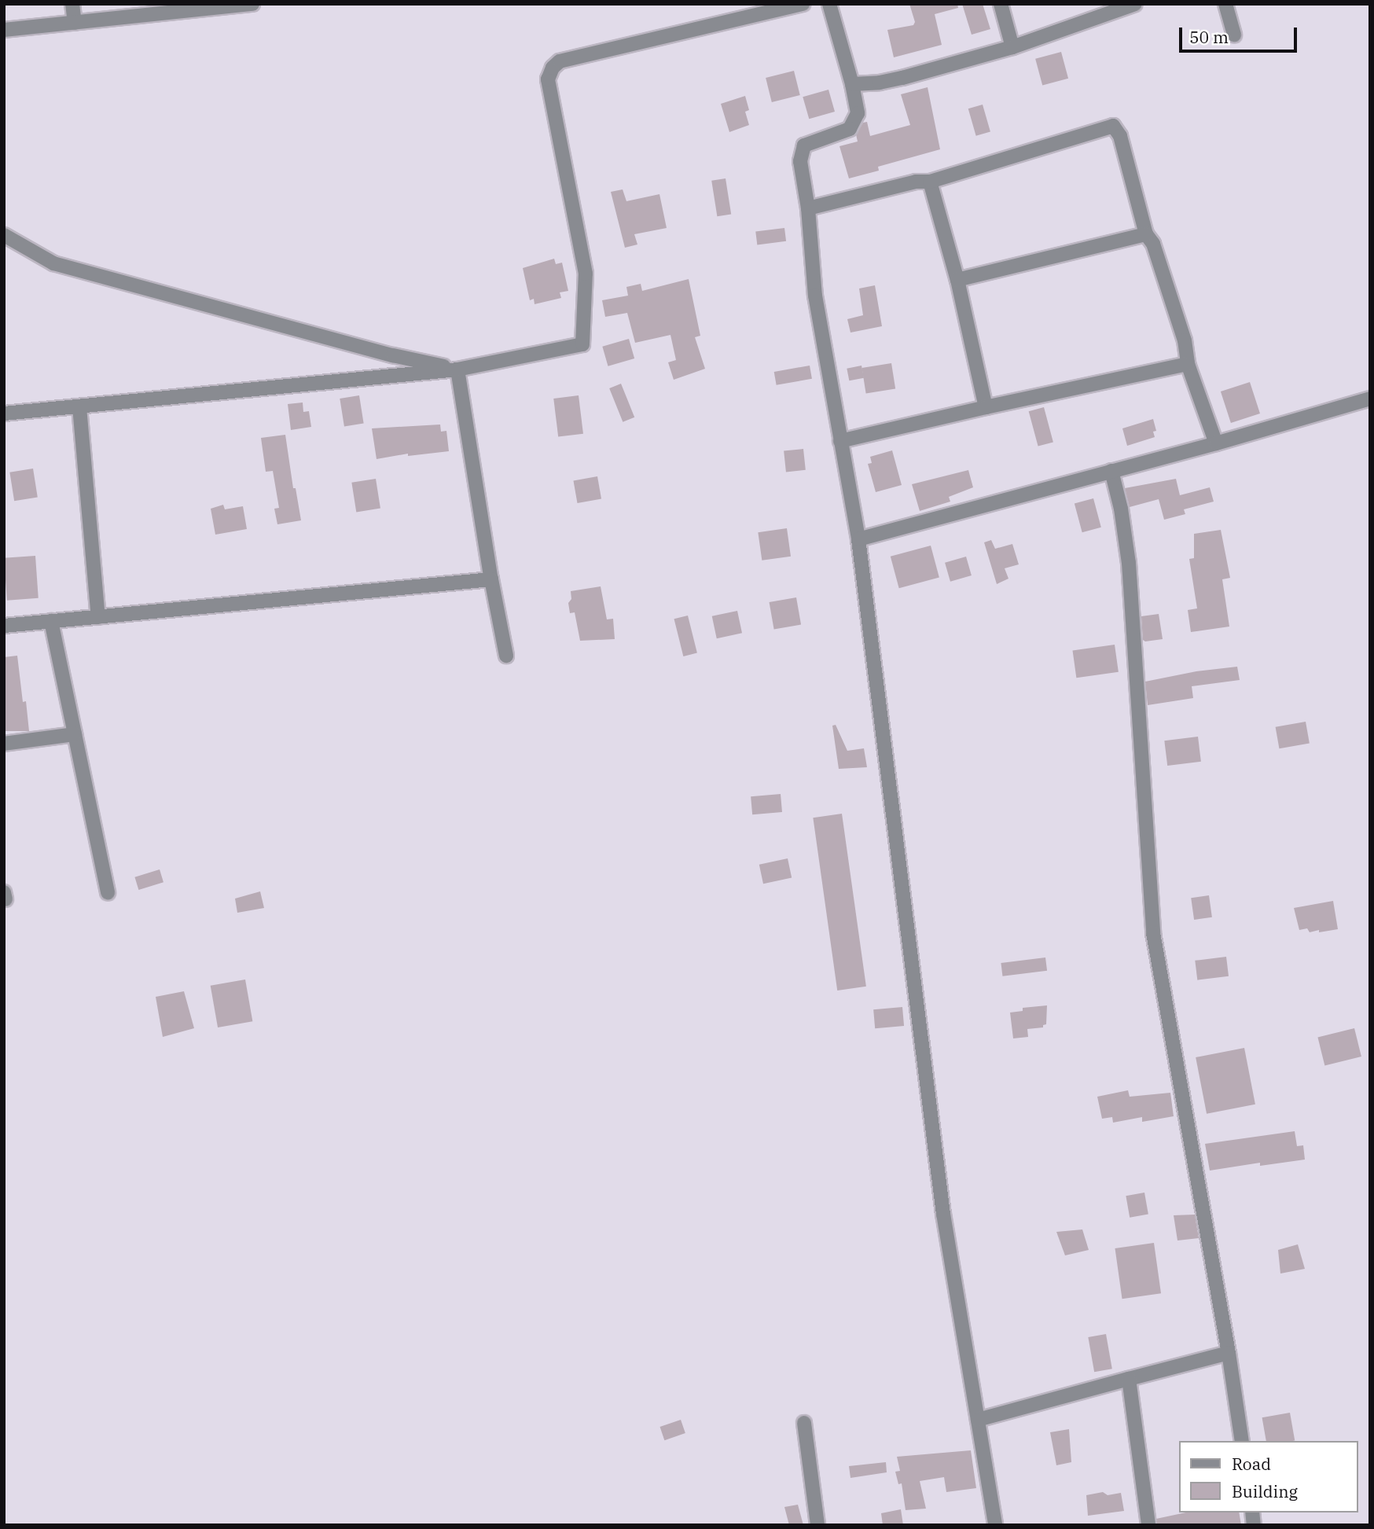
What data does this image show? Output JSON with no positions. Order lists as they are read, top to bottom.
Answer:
{
  "legend": ["Road", "Building"],
  "scale_bar": "50 m"
}
